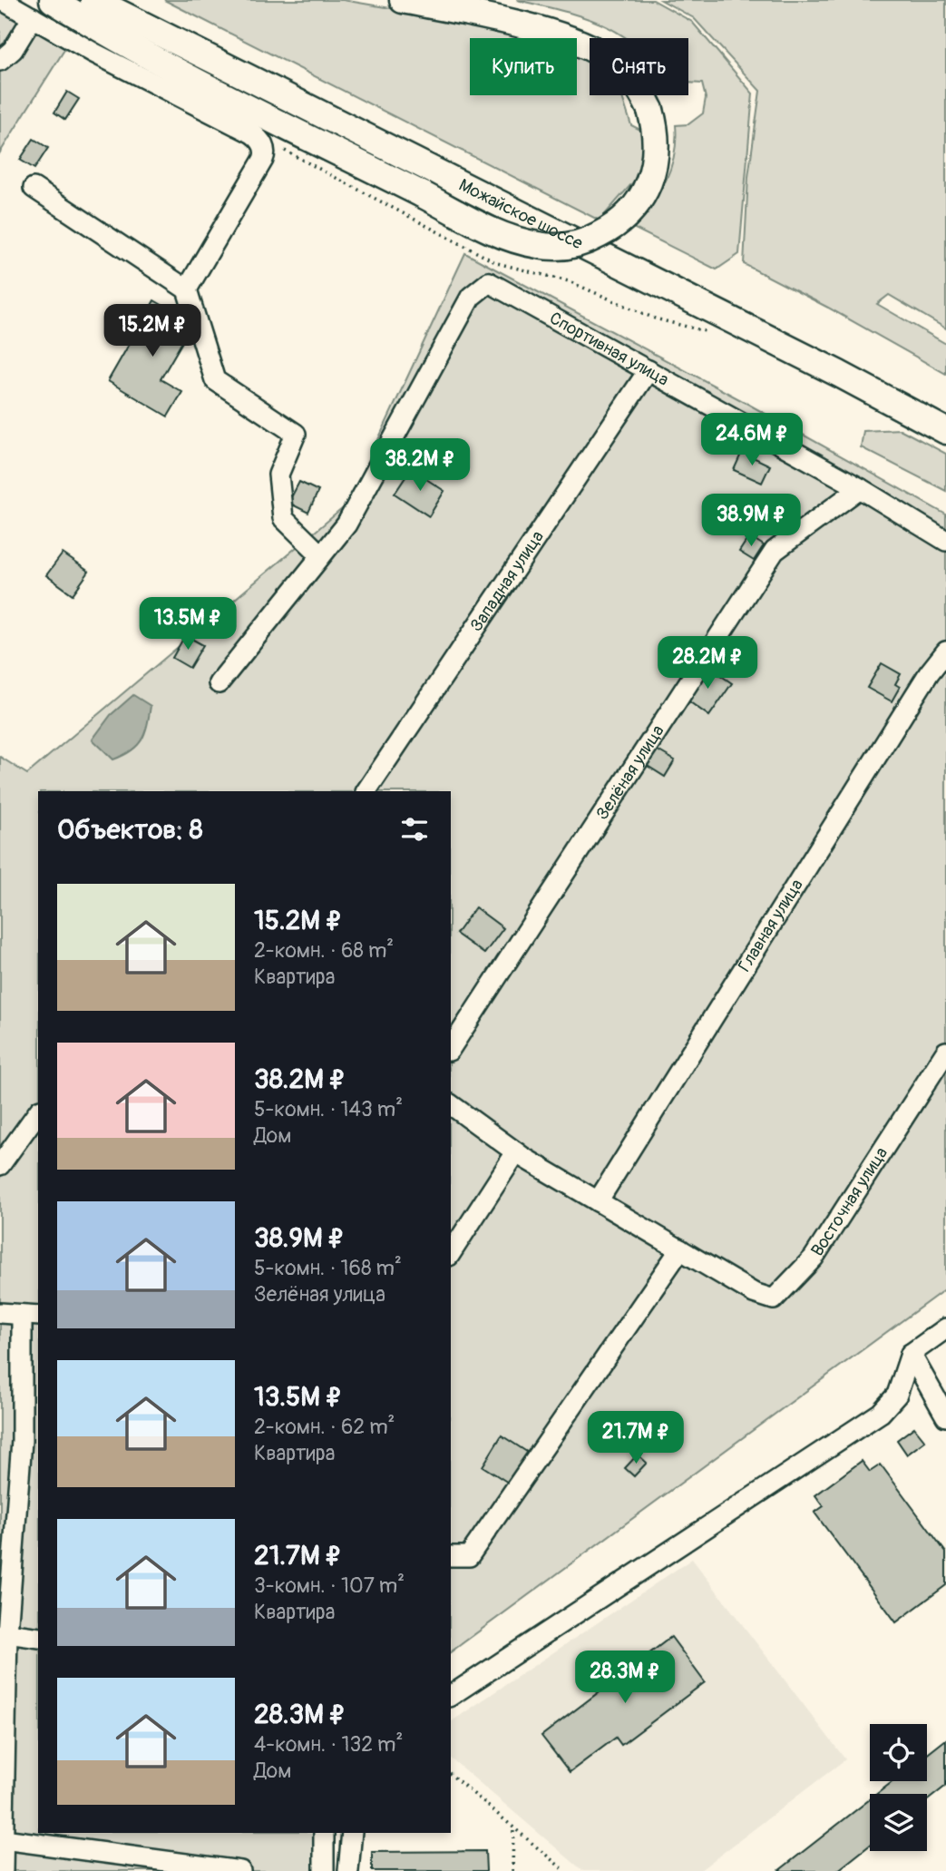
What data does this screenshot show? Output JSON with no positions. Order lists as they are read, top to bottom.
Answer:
{
  "streets": {
    "main road": ["Можайское шоссе"],
    "street": [
      "Спортивная улица",
      "Западная улица",
      "Зелёная улица",
      "Главная улица",
      "Восточная улица"
    ]
  },
  "crossings": [
    ["Спортивная улица", "Западная улица"],
    ["Спортивная улица", "Зелёная улица"]
  ],
  "page": {
    "chip": ["Купить", "Снять"],
    "price": [
      "15.2M ₽",
      "24.6M ₽",
      "38.2M ₽",
      "38.9M ₽",
      "13.5M ₽",
      "28.2M ₽",
      "21.7M ₽",
      "28.3M ₽"
    ],
    "heading": "Объектов: 8",
    "list": [
      {
        "name": "15.2M ₽",
        "note": "2-комн. · 68 m² · Квартира"
      },
      {
        "name": "38.2M ₽",
        "note": "5-комн. · 143 m² · Дом"
      },
      {
        "name": "38.9M ₽",
        "note": "5-комн. · 168 m² · Зелёная улица"
      },
      {
        "name": "13.5M ₽",
        "note": "2-комн. · 62 m² · Квартира"
      },
      {
        "name": "21.7M ₽",
        "note": "3-комн. · 107 m² · Квартира"
      },
      {
        "name": "28.3M ₽",
        "note": "4-комн. · 132 m² · Дом"
      }
    ]
  }
}
